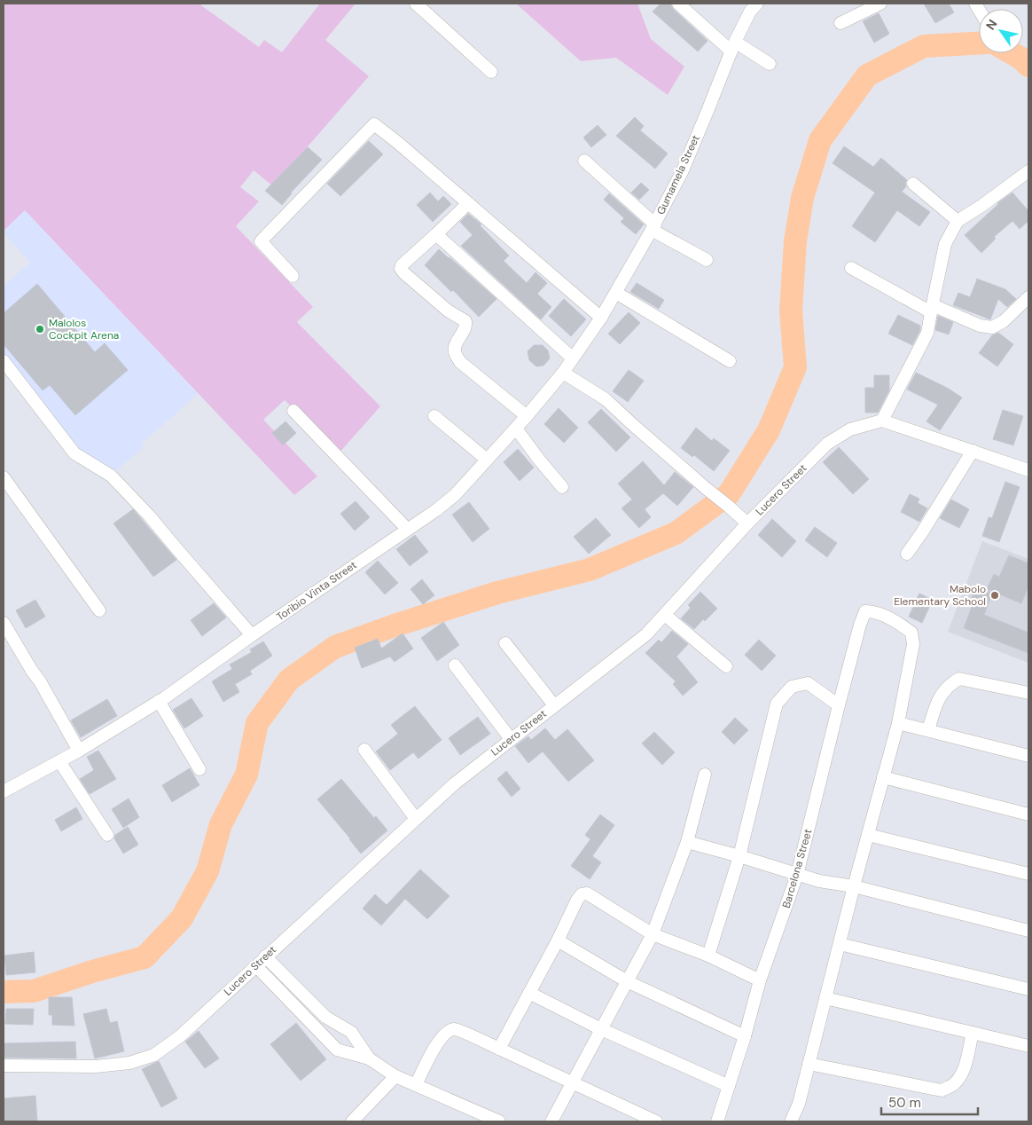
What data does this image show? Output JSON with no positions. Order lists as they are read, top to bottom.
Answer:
{
  "streets": {
    "street": [
      "Gumamela Street",
      "Lucero Street",
      "Toribio Vinta Street",
      "Barcelona Street"
    ]
  },
  "crossings": [
    ["Gumamela Street", "Toribio Vinta Street"]
  ],
  "places": ["Malolos Cockpit Arena", "Mabolo Elementary School"],
  "scale_bar": "50 m",
  "north": "top left"
}
